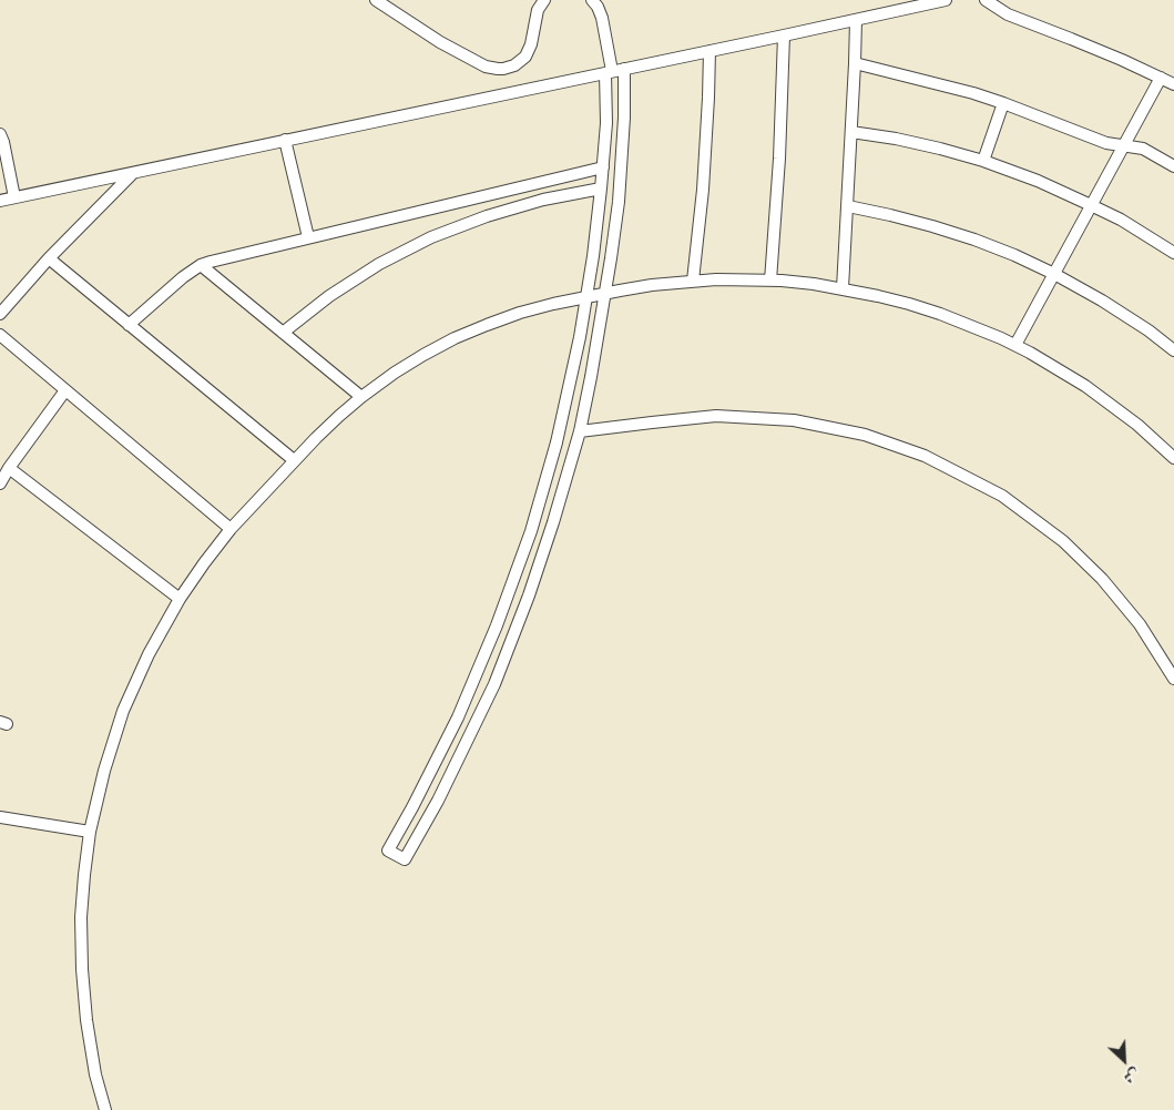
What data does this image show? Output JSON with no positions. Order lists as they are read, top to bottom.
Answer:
{
  "north": "bottom right"
}
